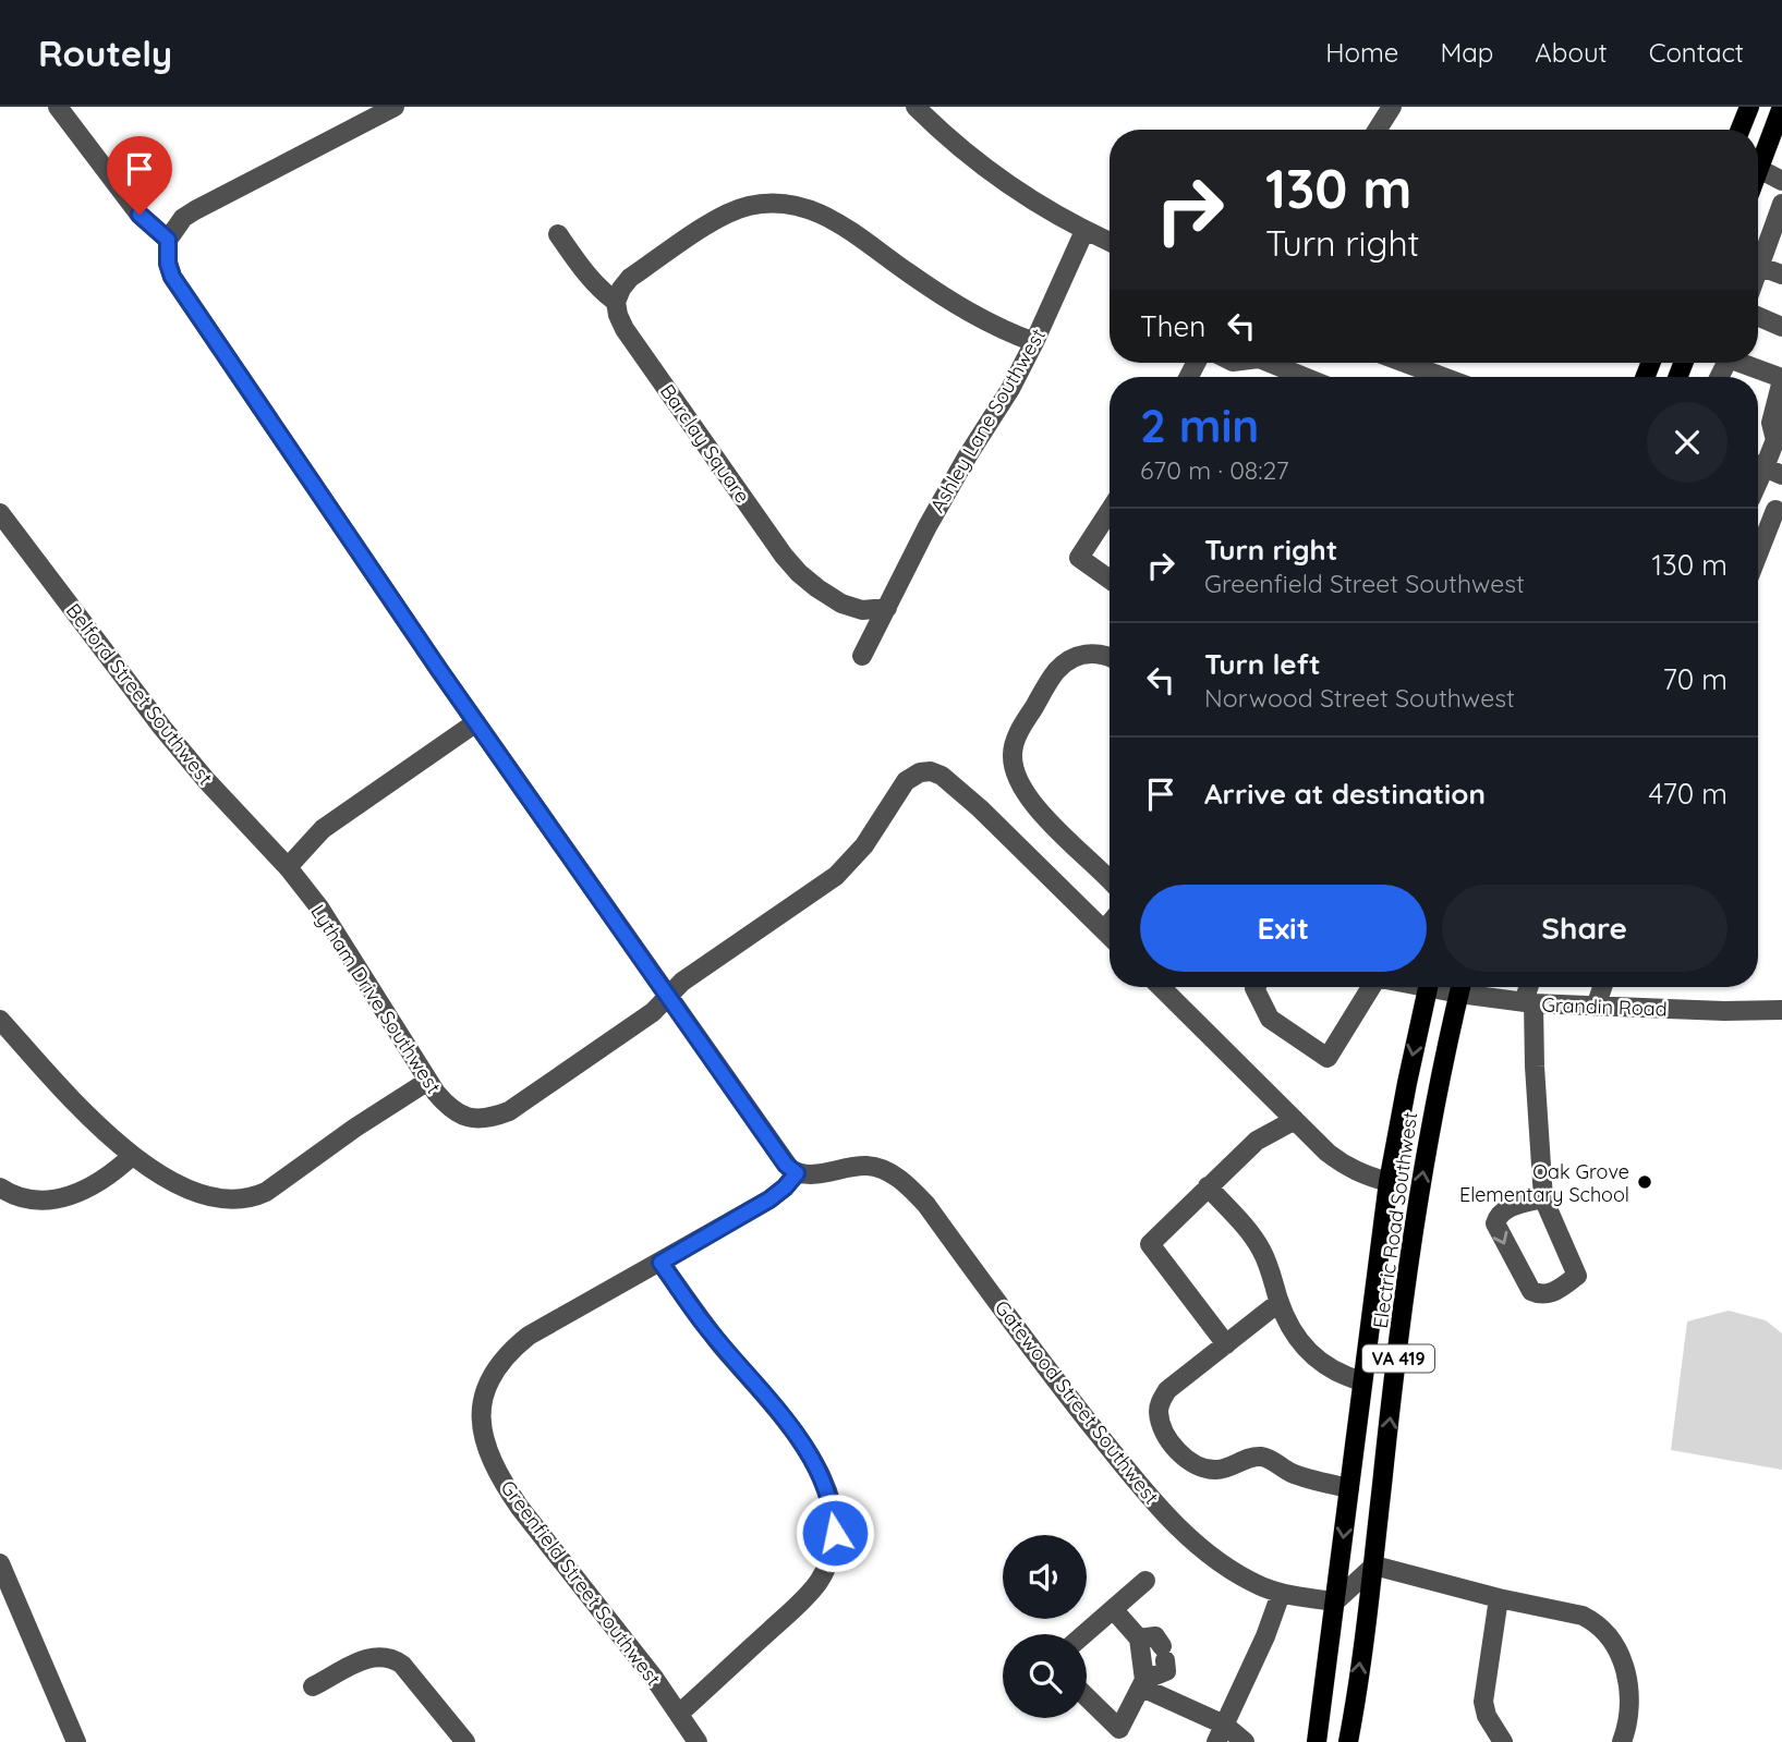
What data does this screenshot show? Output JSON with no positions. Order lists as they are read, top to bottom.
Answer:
{
  "streets": {
    "main road": ["Electric Road Southwest", "VA 419"],
    "street": [
      "Ashley Lane Southwest",
      "Barclay Square",
      "Belford Street Southwest",
      "Lytham Drive Southwest",
      "Grandin Road",
      "Gatewood Street Southwest",
      "Greenfield Street Southwest"
    ]
  },
  "crossings": [
    ["Ashley Lane Southwest", "Barclay Square"],
    ["Belford Street Southwest", "Lytham Drive Southwest"],
    ["Electric Road Southwest", "Gatewood Street Southwest"],
    ["Gatewood Street Southwest", "Greenfield Street Southwest"]
  ],
  "places": ["Oak Grove Elementary School"],
  "page": {
    "header": "Routely",
    "nav": [
      "Home",
      "Map",
      "About",
      "Contact"
    ],
    "turn": ["130 m", "Turn right"],
    "then": "Then",
    "heading": ["2 min", "670 m · 08:27"],
    "list": [
      {
        "name": "Turn right",
        "note": "Greenfield Street Southwest",
        "value": "130 m"
      },
      {
        "name": "Turn left",
        "note": "Norwood Street Southwest",
        "value": "70 m"
      },
      {
        "name": "Arrive at destination",
        "value": "470 m"
      }
    ],
    "buttons": ["Exit", "Share"]
  }
}
